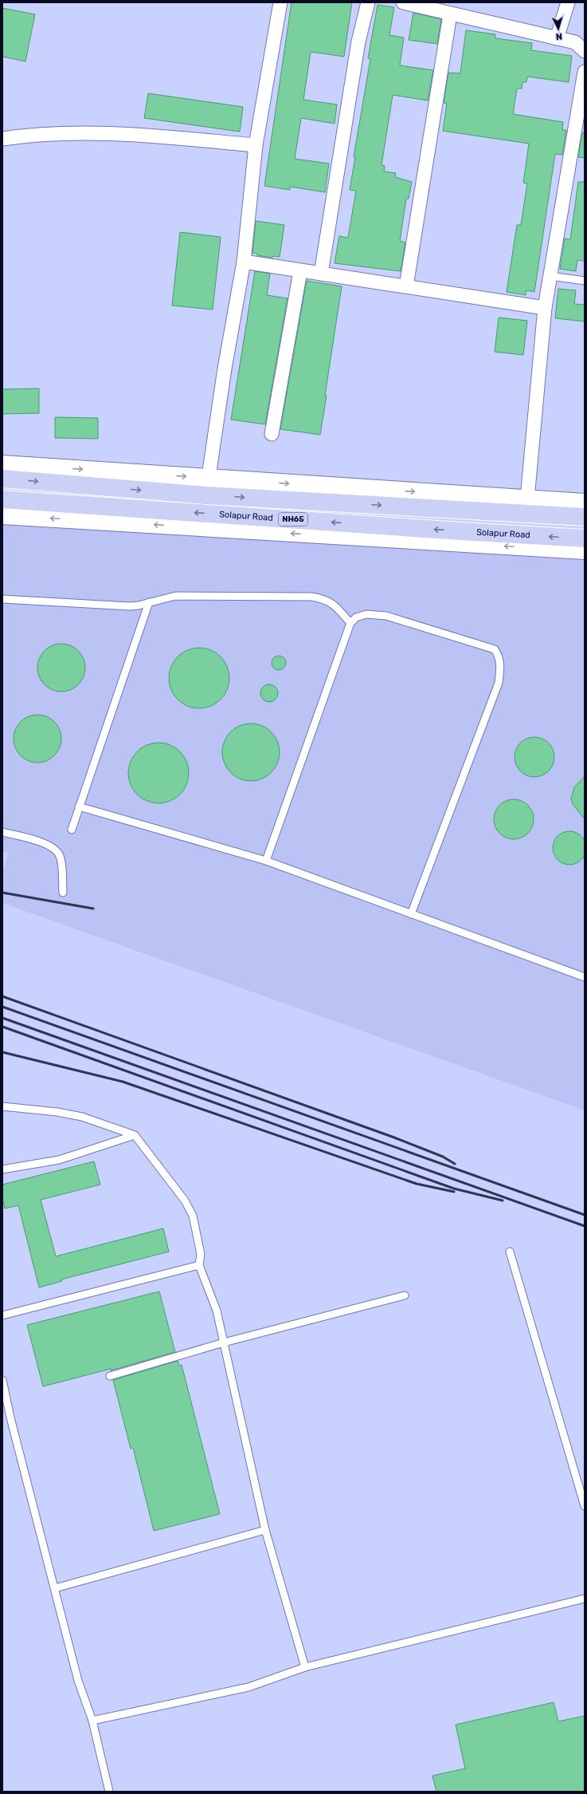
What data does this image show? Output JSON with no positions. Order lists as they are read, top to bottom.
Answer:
{
  "streets": {
    "highway": ["Solapur Road", "NH65"]
  },
  "north": "bottom"
}
